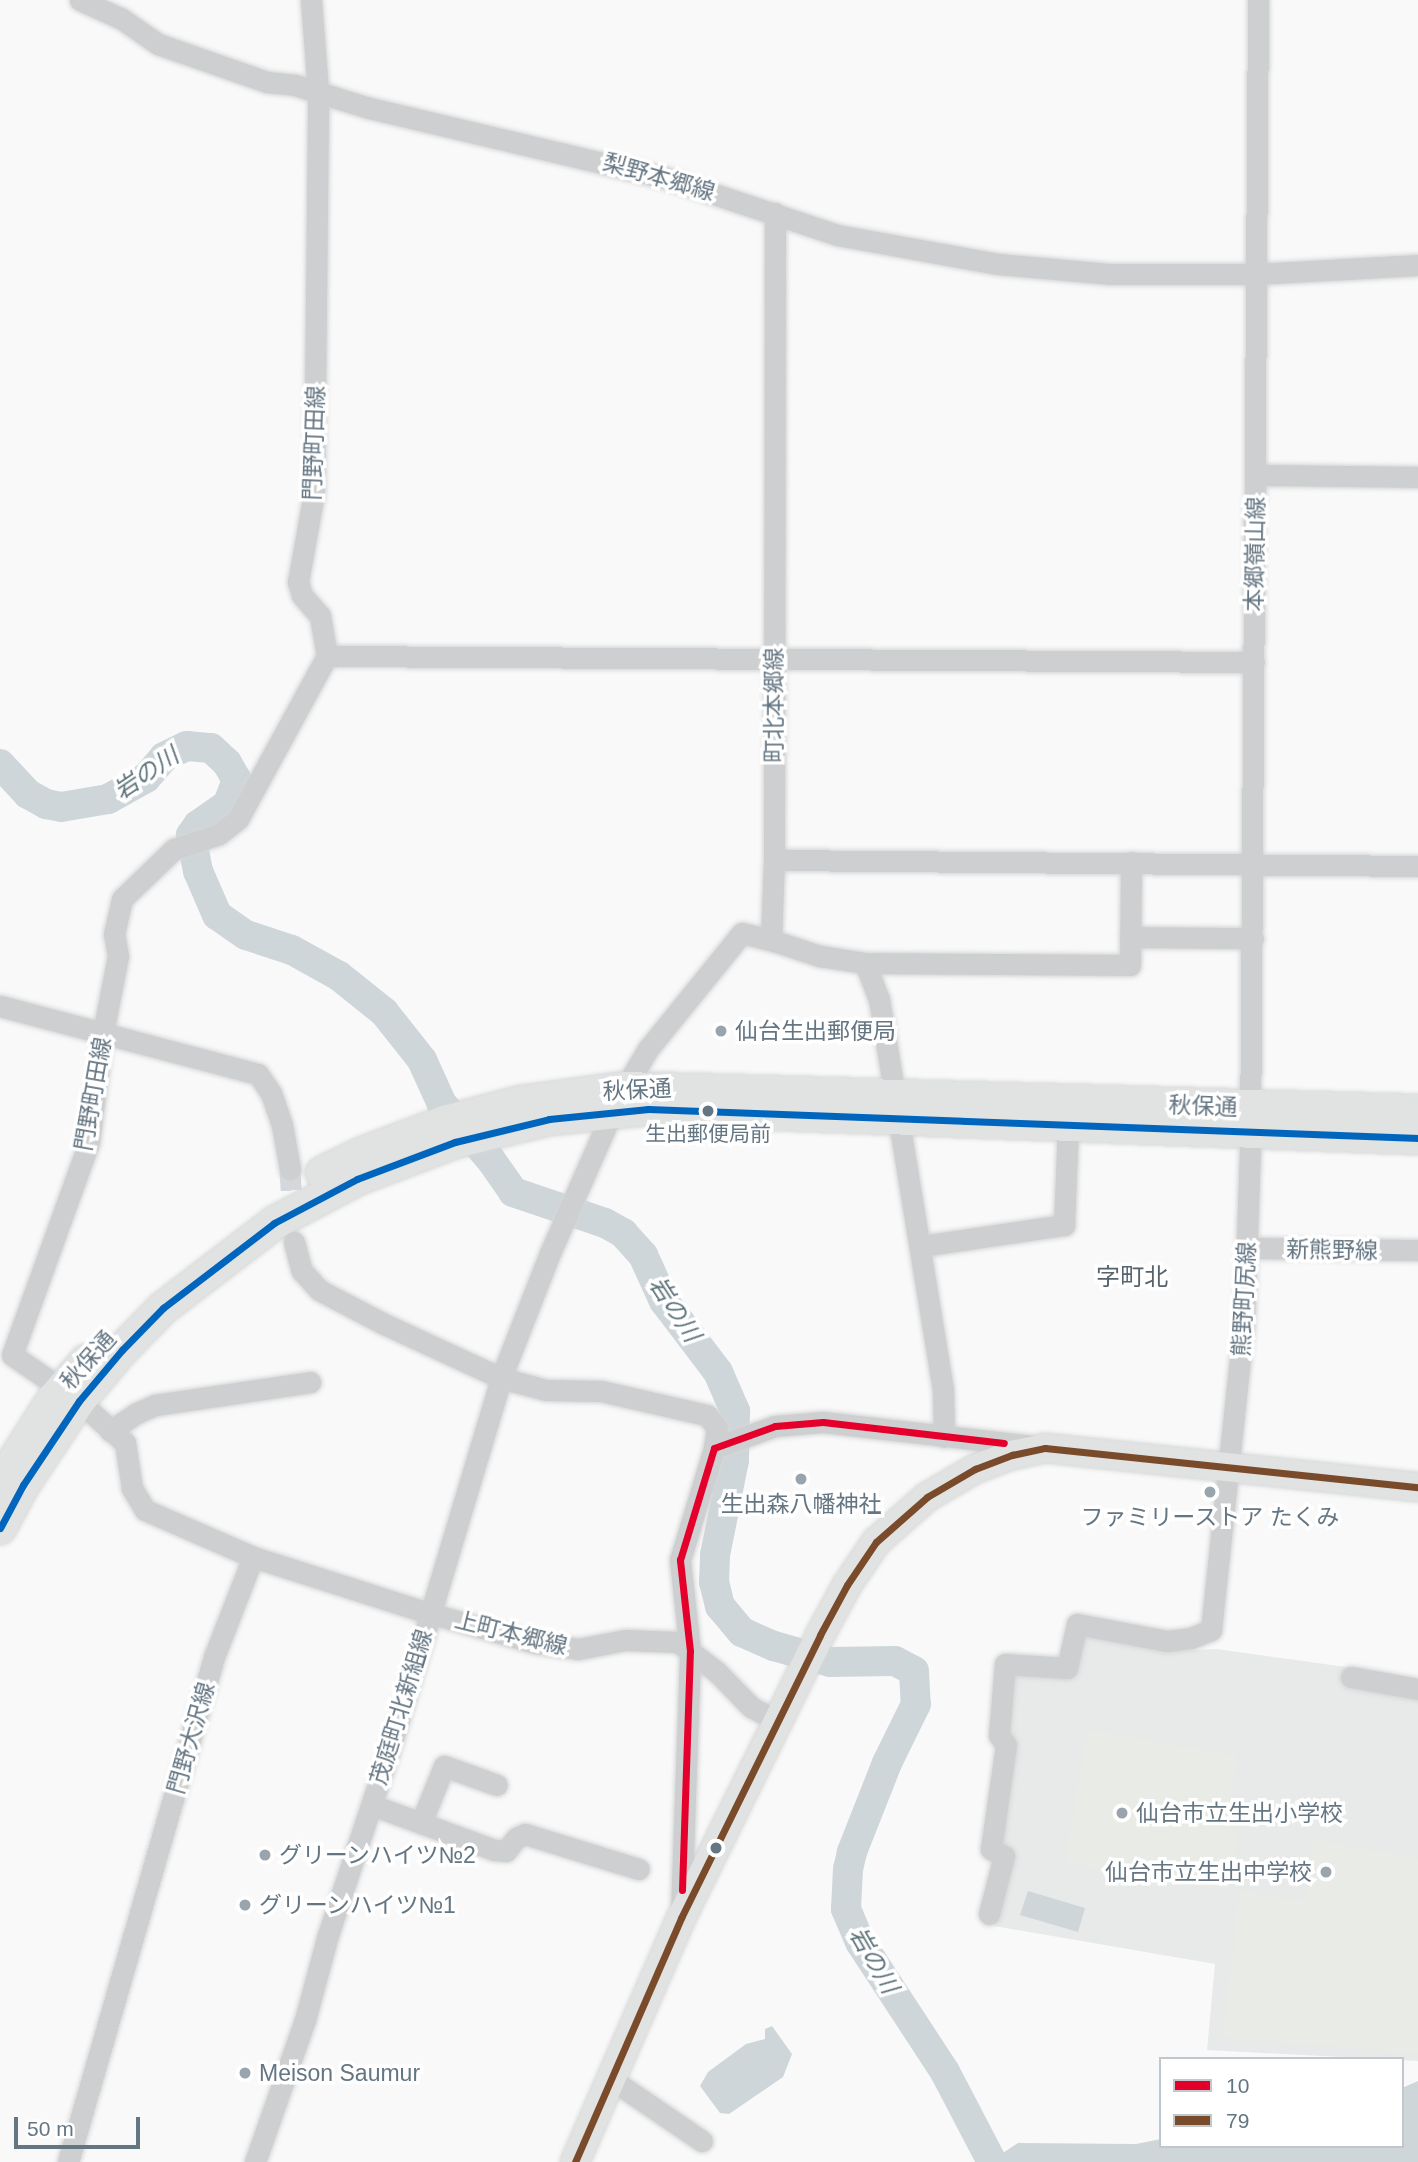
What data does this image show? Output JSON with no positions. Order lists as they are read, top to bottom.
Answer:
{
  "streets": {
    "highway": ["秋保通"],
    "street": [
      "梨野本郷線",
      "門野町田線",
      "本郷嶺山線",
      "町北本郷線",
      "新熊野線",
      "熊野町尻線",
      "上町本郷線",
      "茂庭町北新組線",
      "門野大沢線"
    ]
  },
  "crossings": [
    ["梨野本郷線", "門野町田線"],
    ["梨野本郷線", "本郷嶺山線"],
    ["梨野本郷線", "町北本郷線"],
    ["門野町田線", "秋保通"],
    ["本郷嶺山線", "秋保通"],
    ["本郷嶺山線", "熊野町尻線"],
    ["町北本郷線", "茂庭町北新組線"],
    ["秋保通", "熊野町尻線"],
    ["秋保通", "茂庭町北新組線"],
    ["新熊野線", "熊野町尻線"],
    ["上町本郷線", "茂庭町北新組線"],
    ["上町本郷線", "門野大沢線"]
  ],
  "districts": ["字町北"],
  "water": ["岩の川"],
  "places": [
    "仙台生出郵便局",
    "生出郵便局前",
    "生出森八幡神社",
    "ファミリーストア たくみ",
    "仙台市立生出小学校",
    "グリーンハイツ№2",
    "仙台市立生出中学校",
    "グリーンハイツ№1",
    "Meison Saumur"
  ],
  "lines": ["transit line 10", "transit line 79"],
  "legend": ["10", "79"],
  "scale_bar": "50 m"
}
